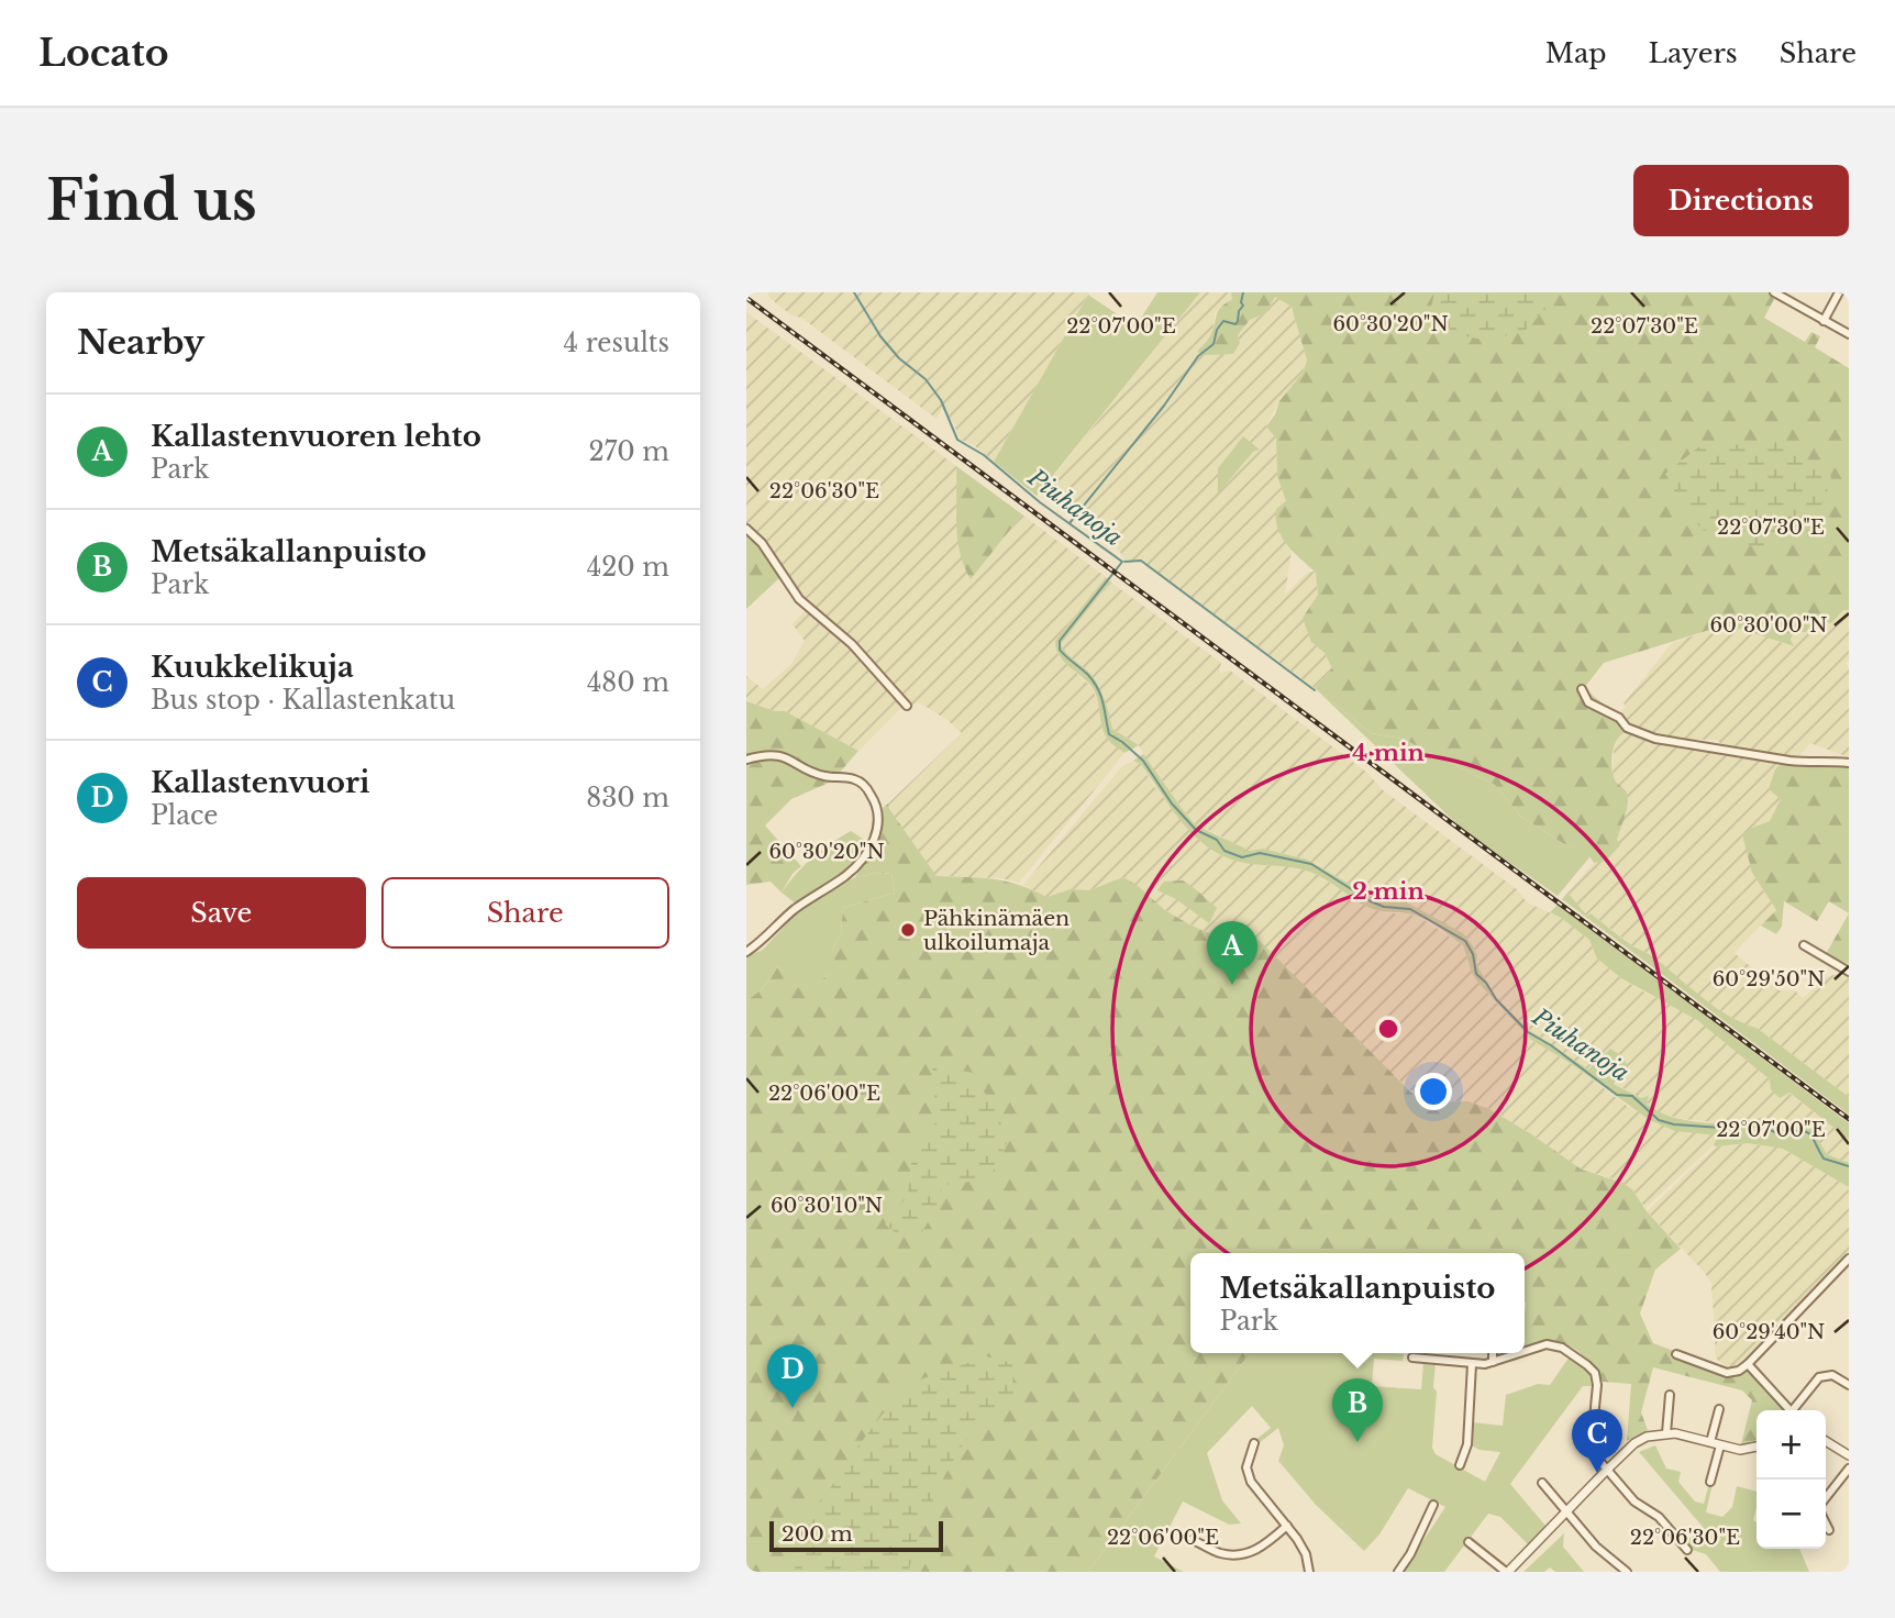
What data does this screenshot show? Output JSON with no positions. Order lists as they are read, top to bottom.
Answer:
{
  "water": ["Piuhanoja"],
  "places": ["Pähkinämäen ulkoilumaja"],
  "scale_bar": "200 m",
  "page": {
    "header": "Locato",
    "nav": ["Map", "Layers", "Share"],
    "buttons": [
      "Directions",
      ["Save", "Share"]
    ],
    "title": "Find us",
    "heading": ["Nearby", "4 results"],
    "list": [
      {
        "mark": "A",
        "name": "Kallastenvuoren lehto",
        "note": "Park",
        "value": "270 m"
      },
      {
        "mark": "B",
        "name": "Metsäkallanpuisto",
        "note": "Park",
        "value": "420 m"
      },
      {
        "mark": "C",
        "name": "Kuukkelikuja",
        "note": "Bus stop · Kallastenkatu",
        "value": "480 m"
      },
      {
        "mark": "D",
        "name": "Kallastenvuori",
        "note": "Place",
        "value": "830 m"
      }
    ],
    "pins": [
      "A",
      "D",
      "B",
      "C"
    ],
    "popup": ["Metsäkallanpuisto", "Park"],
    "map_buttons": ["+", "−"],
    "scale": "200 m"
  },
  "coordinates": [
    "60°30'20\"N",
    "22°07'00\"E",
    "22°07'30\"E",
    "22°06'30\"E",
    "60°30'00\"N",
    "60°29'50\"N",
    "22°06'00\"E",
    "60°30'10\"N",
    "60°29'40\"N"
  ],
  "rings": ["4 min", "2 min"]
}
